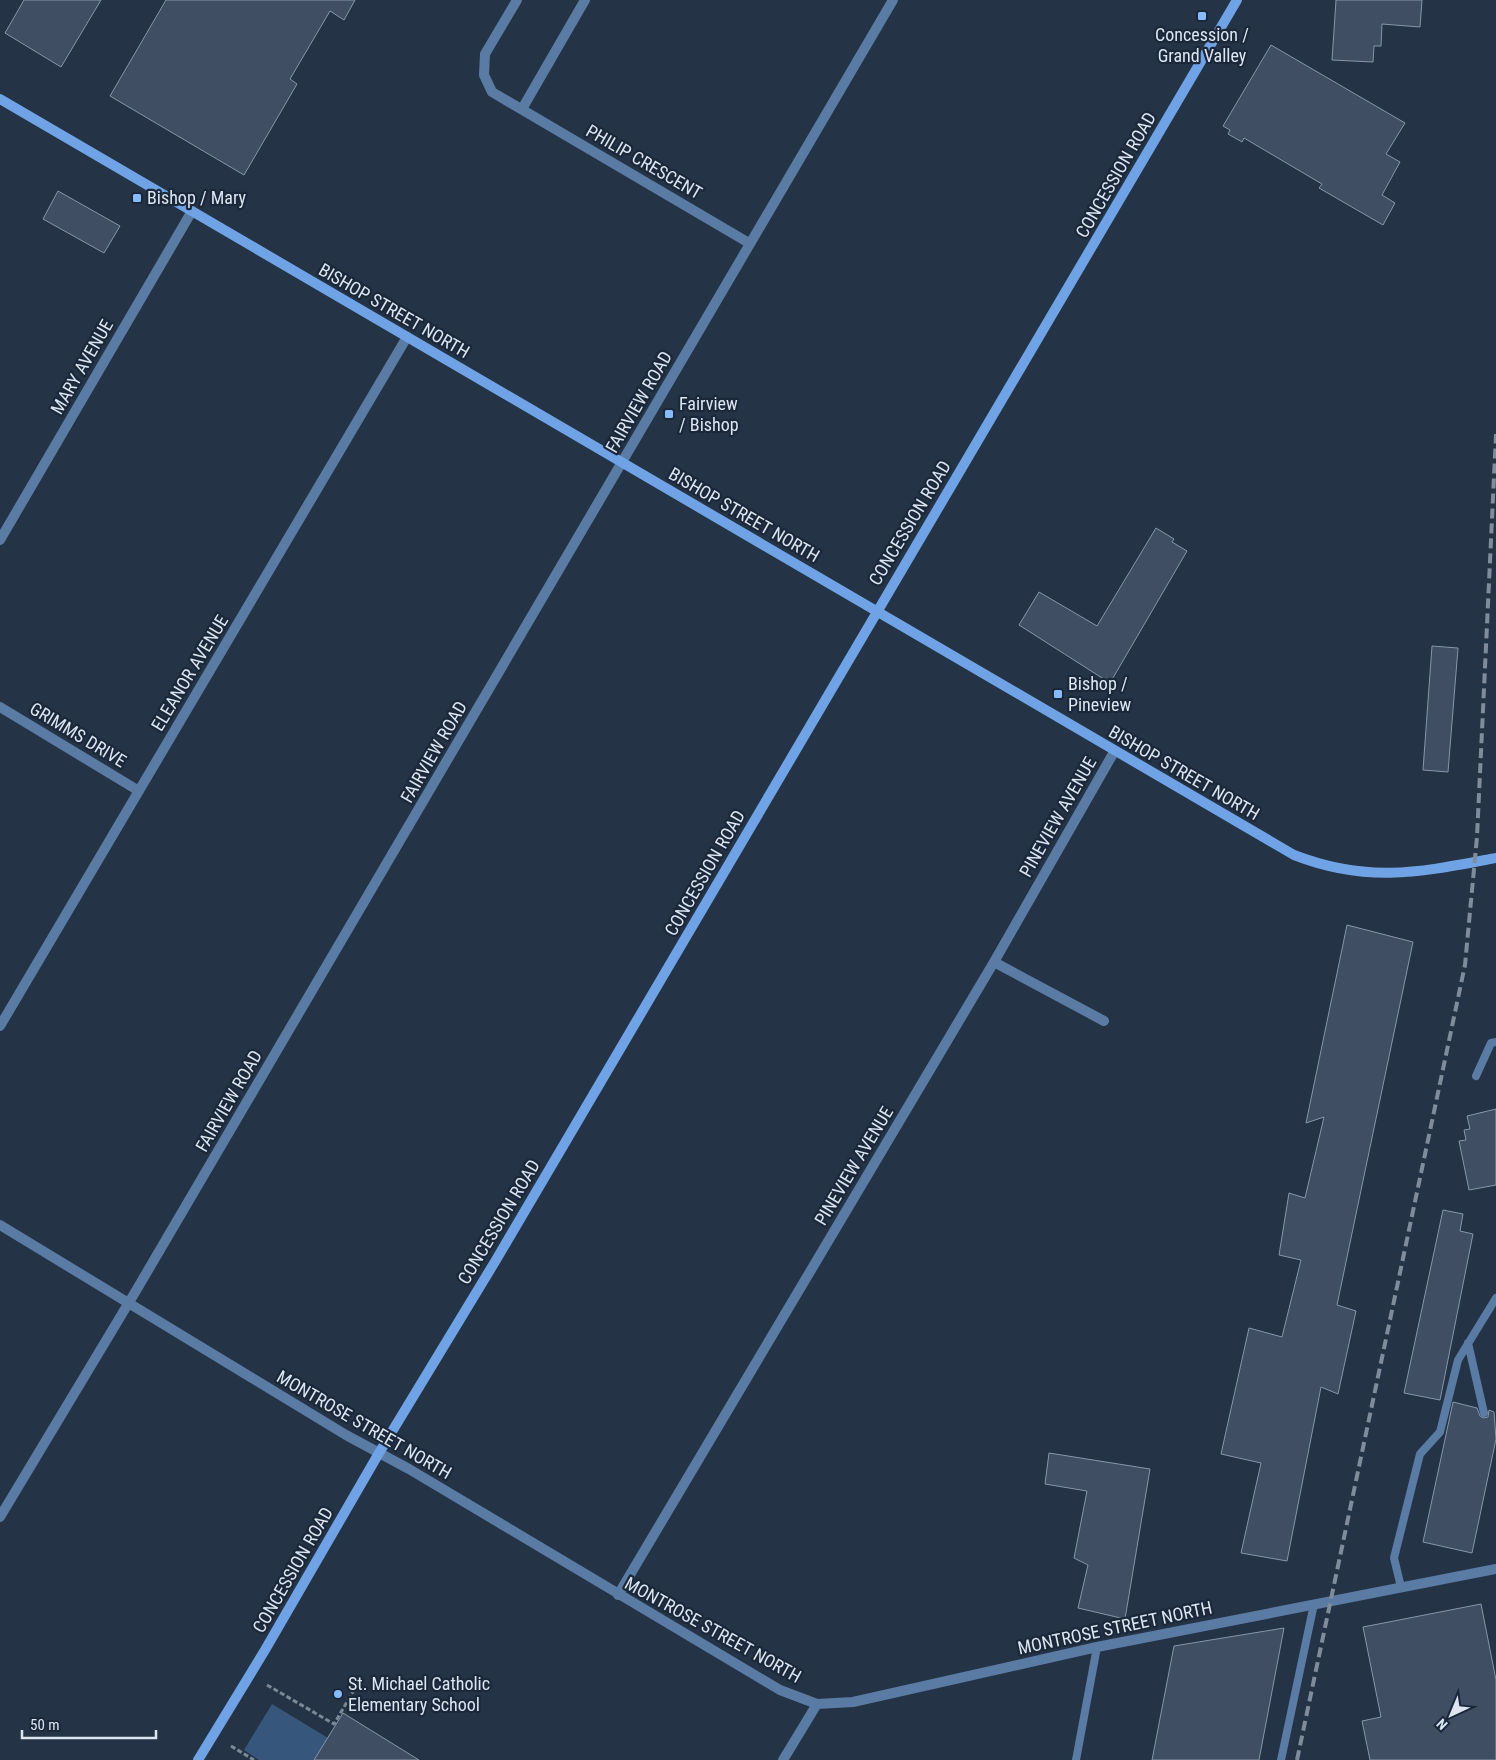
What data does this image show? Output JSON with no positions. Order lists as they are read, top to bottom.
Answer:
{
  "streets": {
    "main road": ["CONCESSION ROAD", "BISHOP STREET NORTH"],
    "street": [
      "PHILIP CRESCENT",
      "MARY AVENUE",
      "FAIRVIEW ROAD",
      "ELEANOR AVENUE",
      "GRIMMS DRIVE",
      "PINEVIEW AVENUE",
      "MONTROSE STREET NORTH"
    ]
  },
  "crossings": [
    ["PHILIP CRESCENT", "FAIRVIEW ROAD"],
    ["CONCESSION ROAD", "BISHOP STREET NORTH"],
    ["CONCESSION ROAD", "MONTROSE STREET NORTH"],
    ["BISHOP STREET NORTH", "MARY AVENUE"],
    ["BISHOP STREET NORTH", "FAIRVIEW ROAD"],
    ["BISHOP STREET NORTH", "ELEANOR AVENUE"],
    ["BISHOP STREET NORTH", "PINEVIEW AVENUE"],
    ["FAIRVIEW ROAD", "MONTROSE STREET NORTH"],
    ["ELEANOR AVENUE", "GRIMMS DRIVE"],
    ["PINEVIEW AVENUE", "MONTROSE STREET NORTH"]
  ],
  "places": {
    "transit": [
      "Concession / Grand Valley",
      "Bishop / Mary",
      "Fairview / Bishop",
      "Bishop / Pineview"
    ],
    "other": ["St. Michael Catholic Elementary School"]
  },
  "scale_bar": "50 m",
  "north": "bottom left"
}
